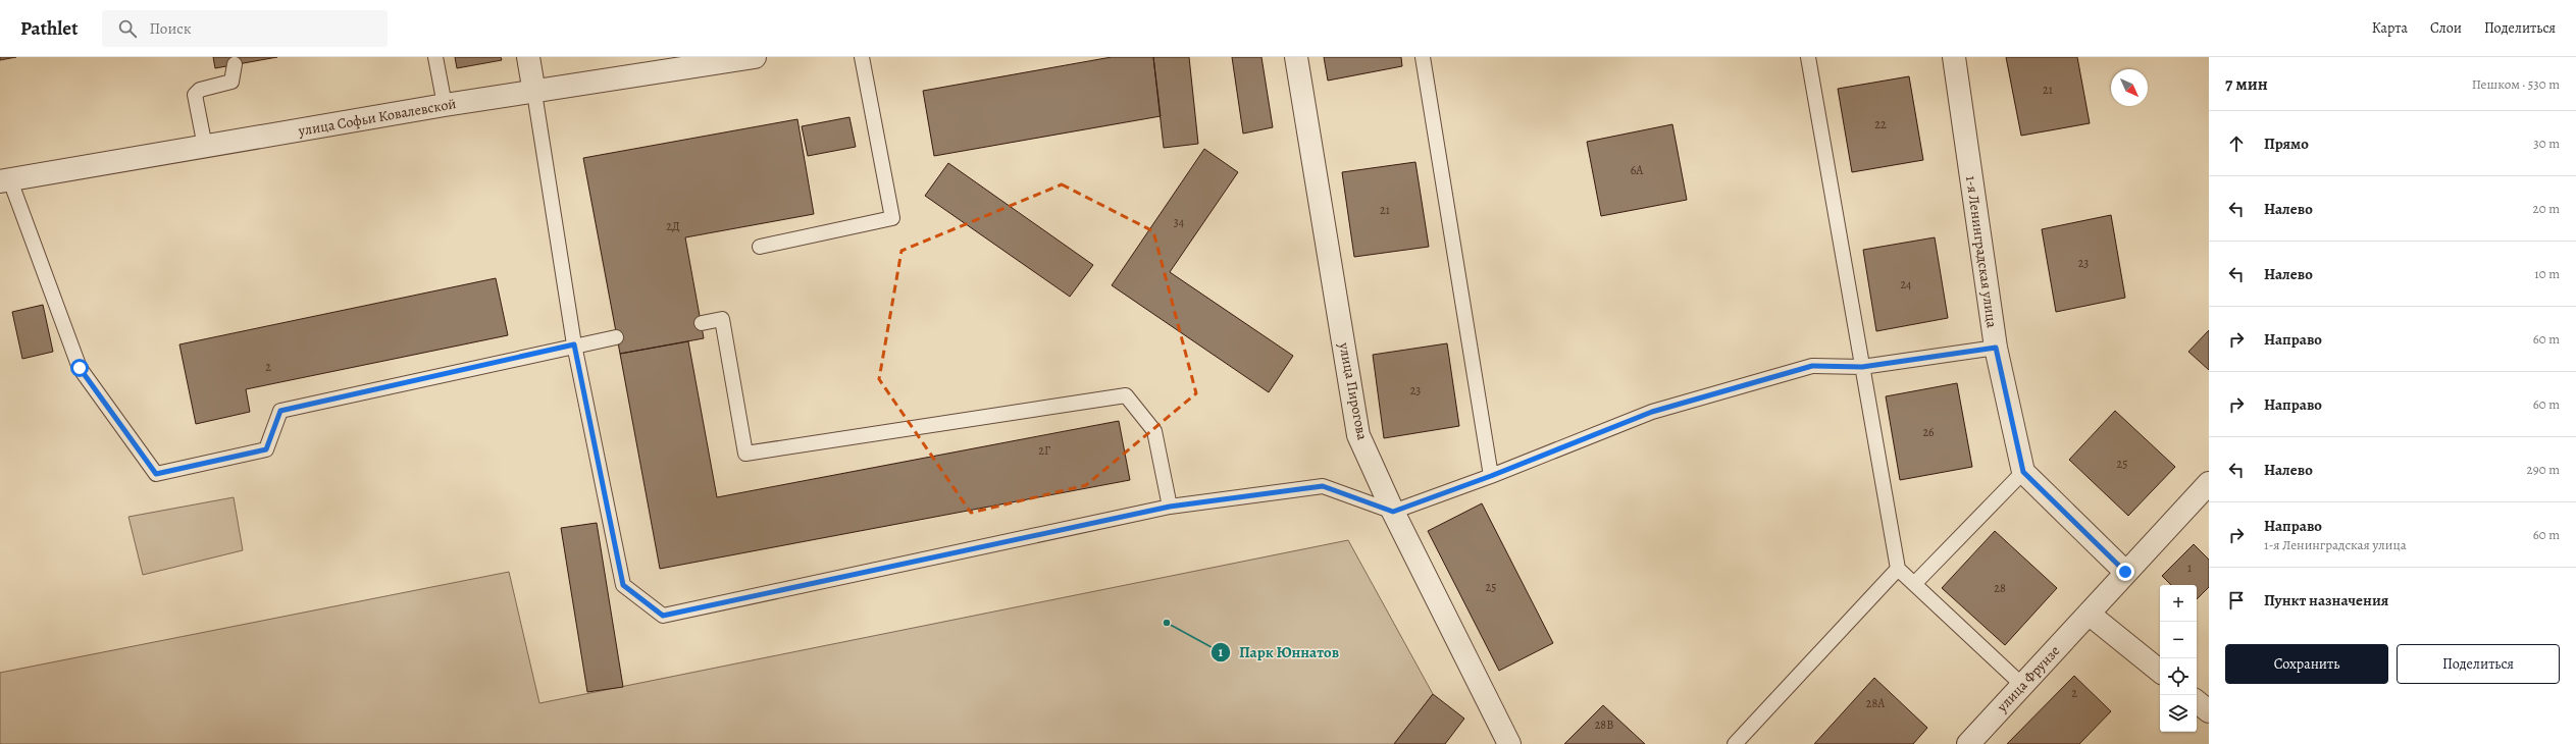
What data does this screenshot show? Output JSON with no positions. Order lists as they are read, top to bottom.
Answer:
{
  "streets": {
    "street": [
      "улица Софьи Ковалевской",
      "1-я Ленинградская улица",
      "улица Пирогова",
      "улица Фрунзе"
    ]
  },
  "places": ["Парк Юннатов"],
  "house_numbers": [
    "21",
    "22",
    "6А",
    "21",
    "34",
    "2Д",
    "23",
    "24",
    "2",
    "23",
    "26",
    "2Г",
    "25",
    "1",
    "25",
    "28",
    "2",
    "28А",
    "28В"
  ],
  "north": "bottom right",
  "page": {
    "header": "Pathlet",
    "search": "Поиск",
    "nav": ["Карта", "Слои", "Поделиться"],
    "heading": ["7 мин", "Пешком · 530 m"],
    "list": [
      ["Прямо", "30 m"],
      ["Налево", "20 m"],
      ["Налево", "10 m"],
      ["Направо", "60 m"],
      ["Направо", "60 m"],
      ["Налево", "290 m"],
      ["Направо", "1-я Ленинградская улица", "60 m"],
      "Пункт назначения"
    ],
    "map_buttons": ["+", "−"],
    "buttons": ["Сохранить", "Поделиться"]
  }
}
